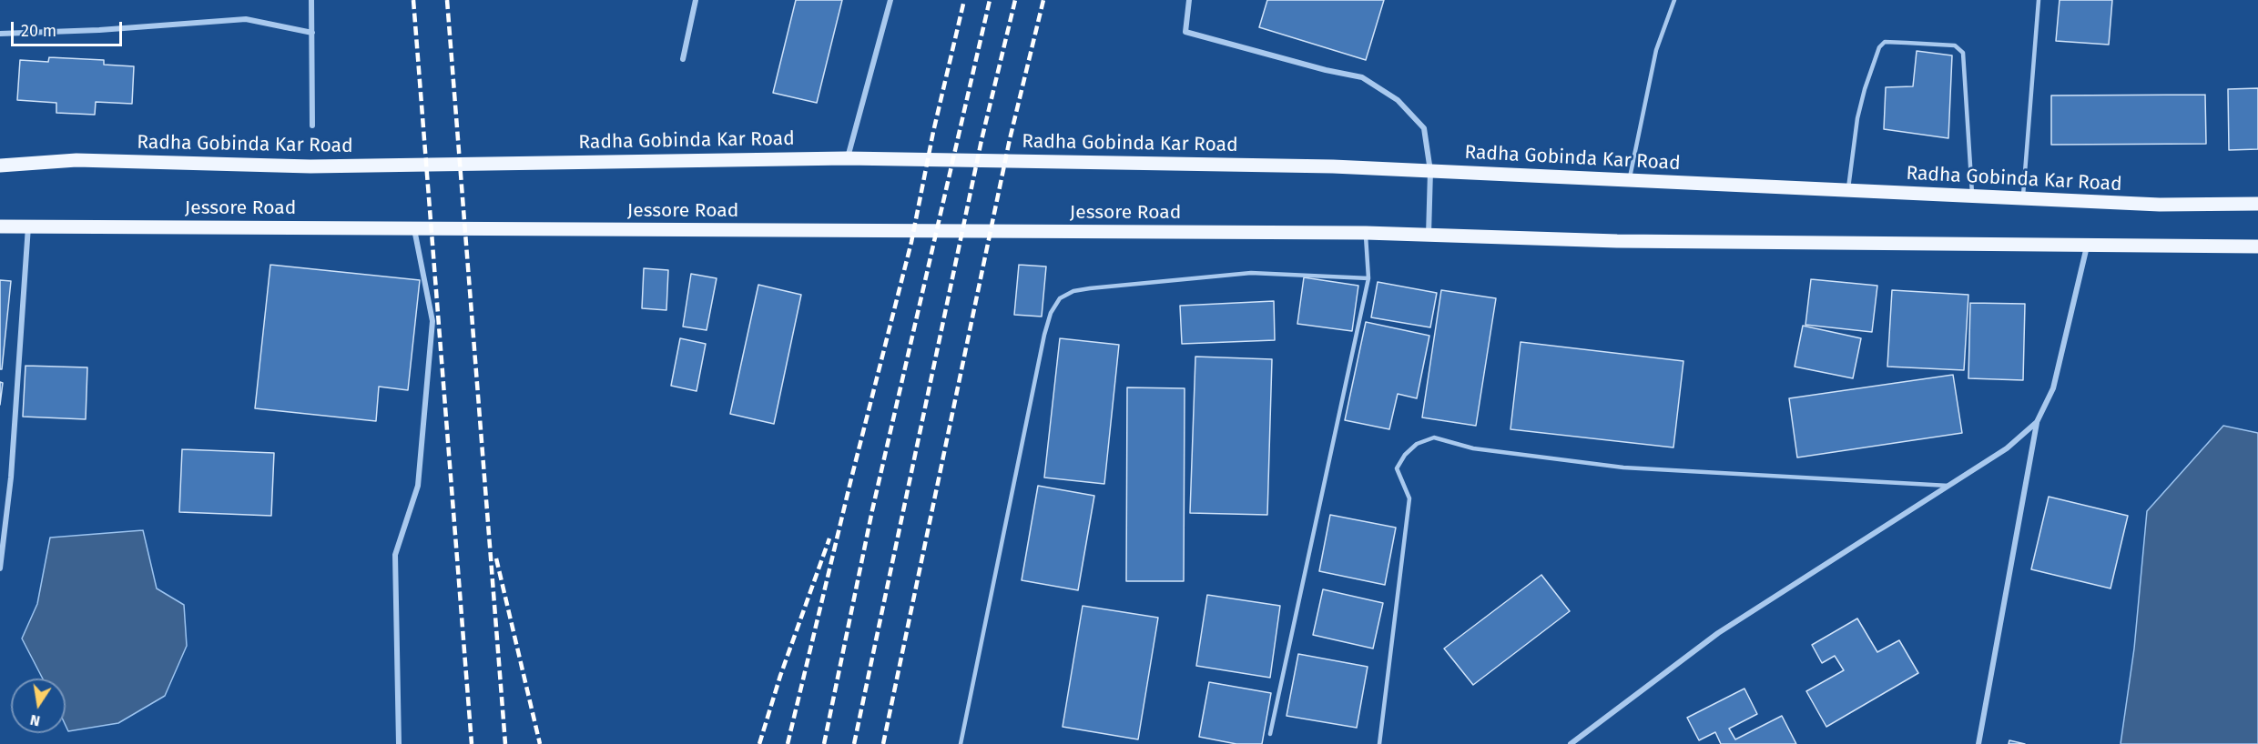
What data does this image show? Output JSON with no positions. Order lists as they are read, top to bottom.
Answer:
{
  "streets": {
    "main road": ["Radha Gobinda Kar Road", "Jessore Road"]
  },
  "scale_bar": "20 m",
  "north": "bottom"
}
